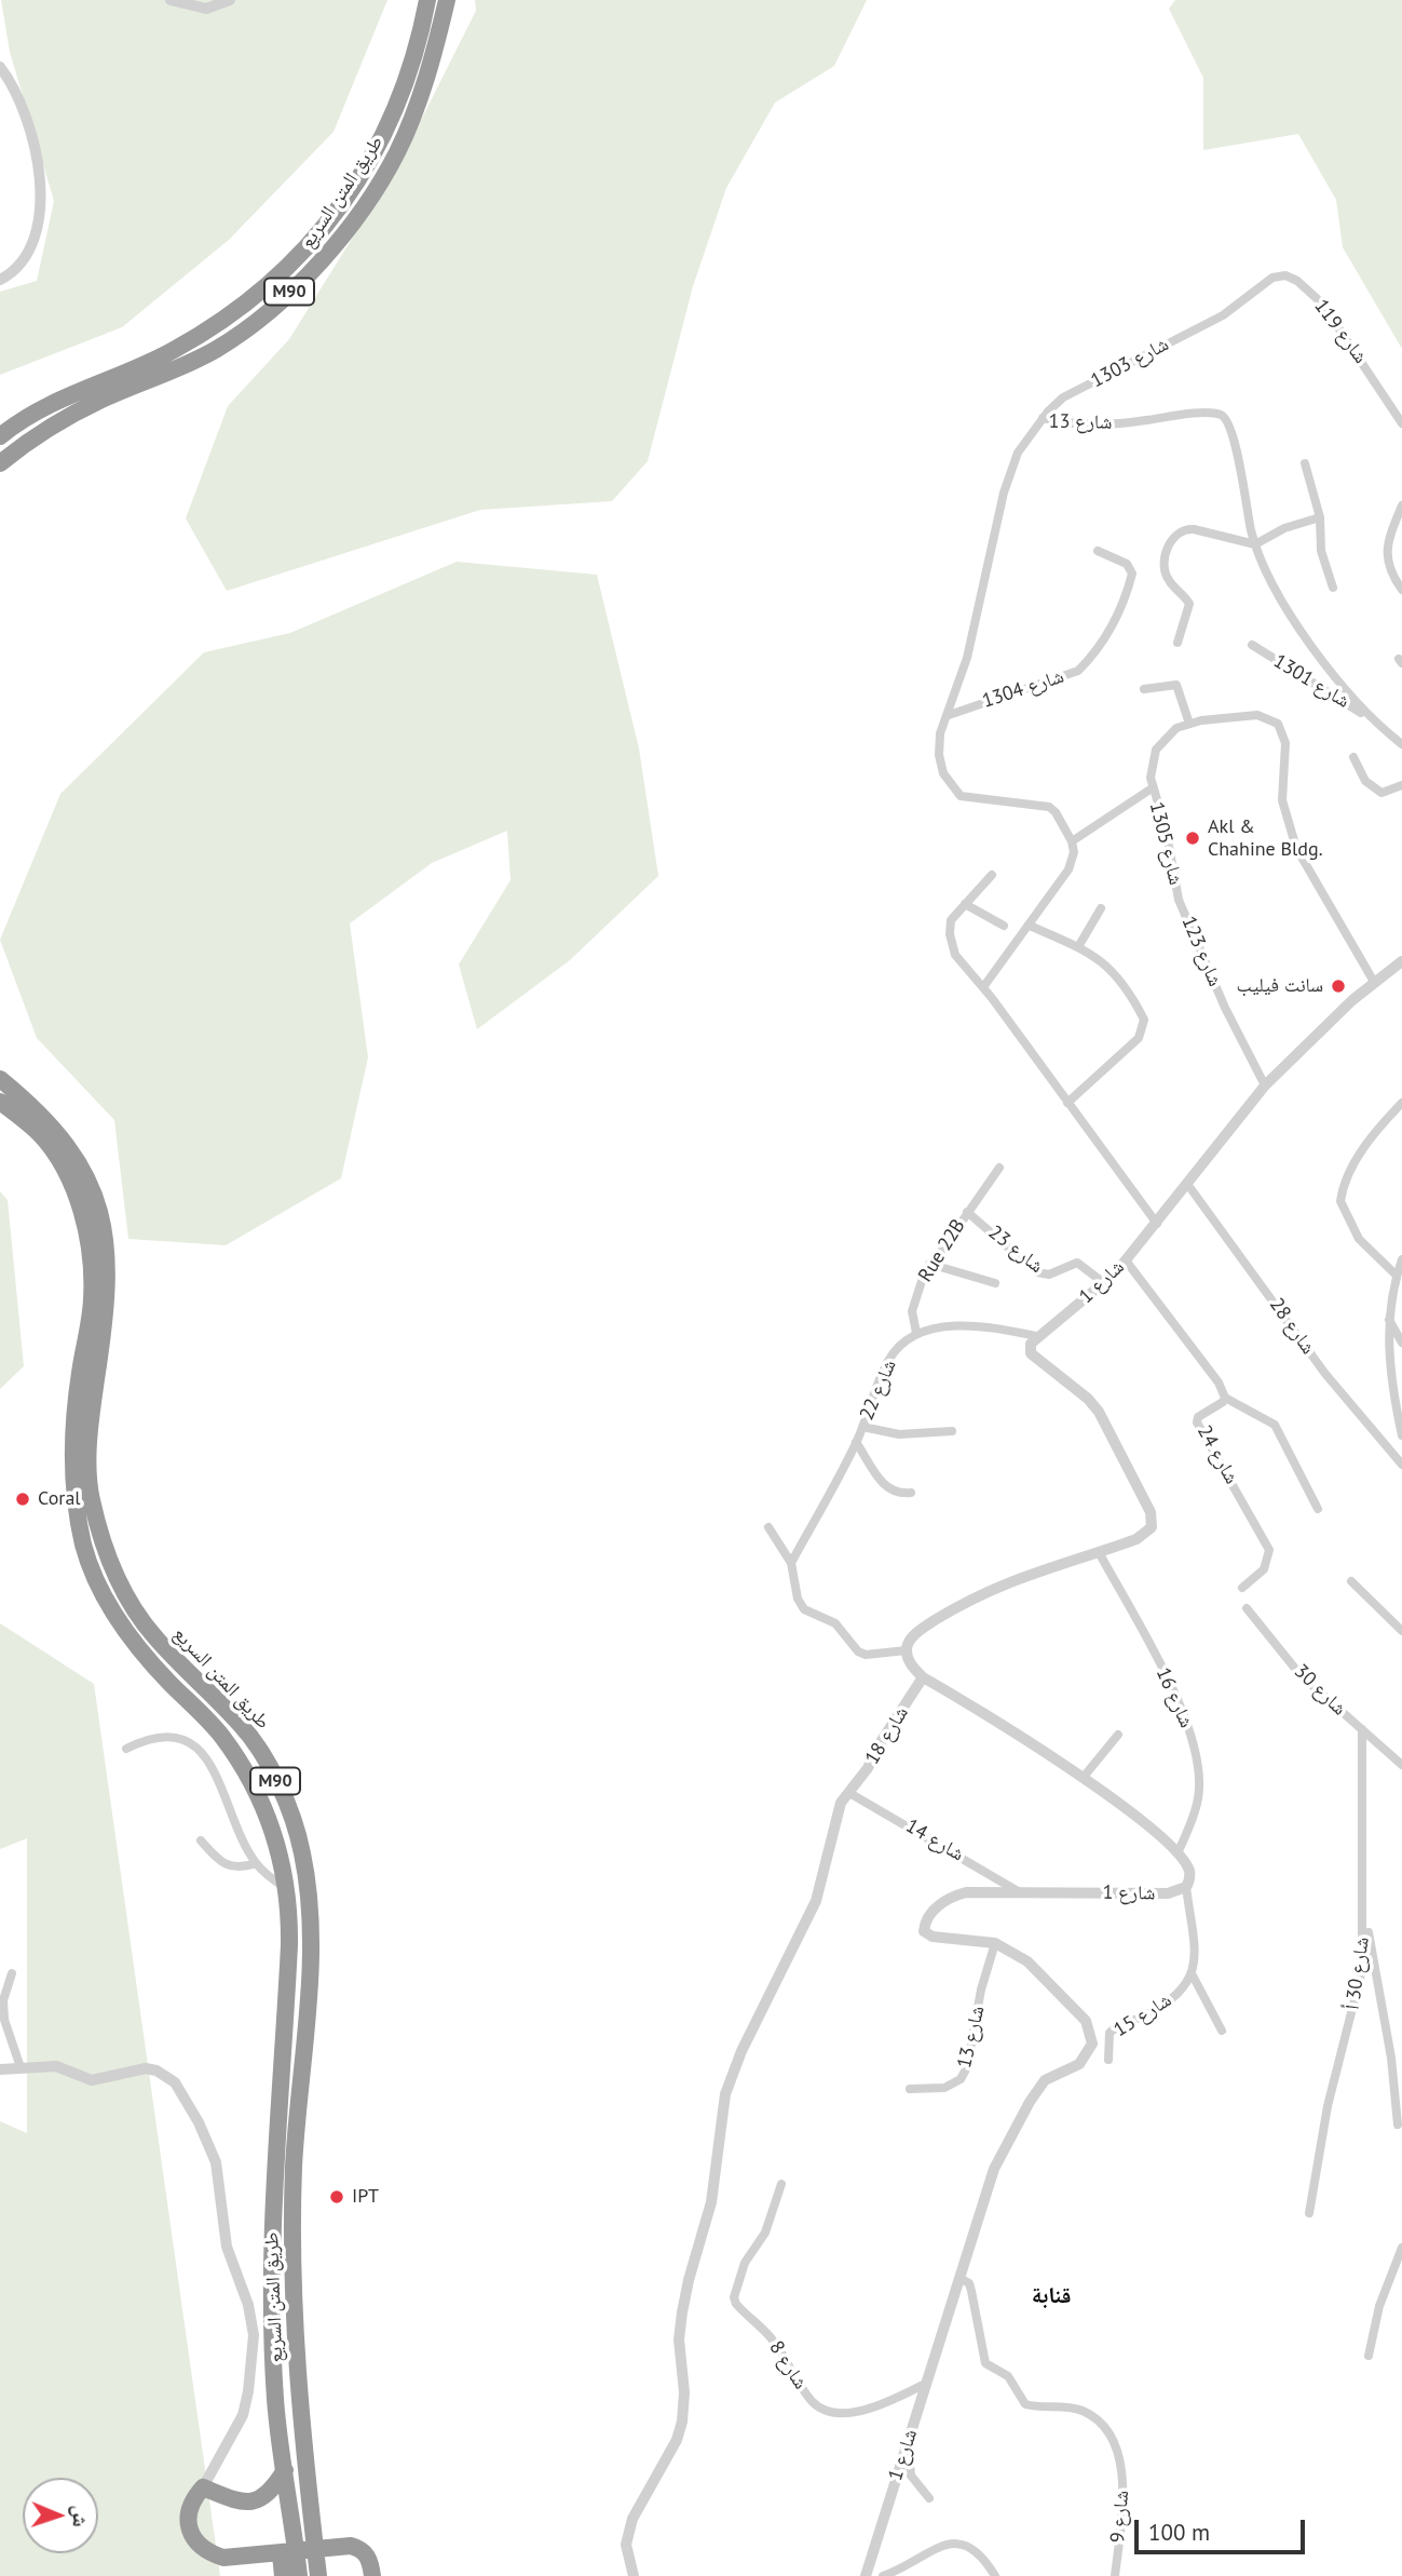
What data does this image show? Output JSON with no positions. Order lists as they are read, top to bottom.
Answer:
{
  "streets": {
    "highway": ["طريق المتن السريع", "M90"],
    "street": [
      "شارع 119",
      "شارع 1303",
      "شارع 13",
      "شارع 1301",
      "شارع 1304",
      "شارع 1305",
      "شارع 123",
      "شارع 23",
      "Rue 22B",
      "شارع 1",
      "شارع 28",
      "شارع 22",
      "شارع 24",
      "شارع 30",
      "شارع 16",
      "شارع 18",
      "شارع 14",
      "شارع 30 أ",
      "شارع 15",
      "شارع 8",
      "شارع 9"
    ]
  },
  "crossings": [
    ["شارع 119", "شارع 1303"],
    ["شارع 1303", "شارع 13"],
    ["شارع 13", "شارع 1301"],
    ["شارع 13", "شارع 1304"],
    ["شارع 13", "شارع 1"],
    ["شارع 1305", "شارع 123"],
    ["شارع 123", "شارع 1"],
    ["شارع 23", "Rue 22B"],
    ["شارع 23", "شارع 1"],
    ["Rue 22B", "شارع 22"],
    ["شارع 1", "شارع 28"],
    ["شارع 1", "شارع 24"],
    ["شارع 1", "شارع 14"],
    ["شارع 1", "شارع 8"],
    ["شارع 1", "شارع 9"],
    ["شارع 30", "شارع 30 أ"],
    ["شارع 18", "شارع 14"]
  ],
  "districts": ["قنابة"],
  "places": [
    "Akl & Chahine Bldg.",
    "سانت فيليب",
    "Coral",
    "IPT"
  ],
  "scale_bar": "100 m",
  "north": "right"
}
